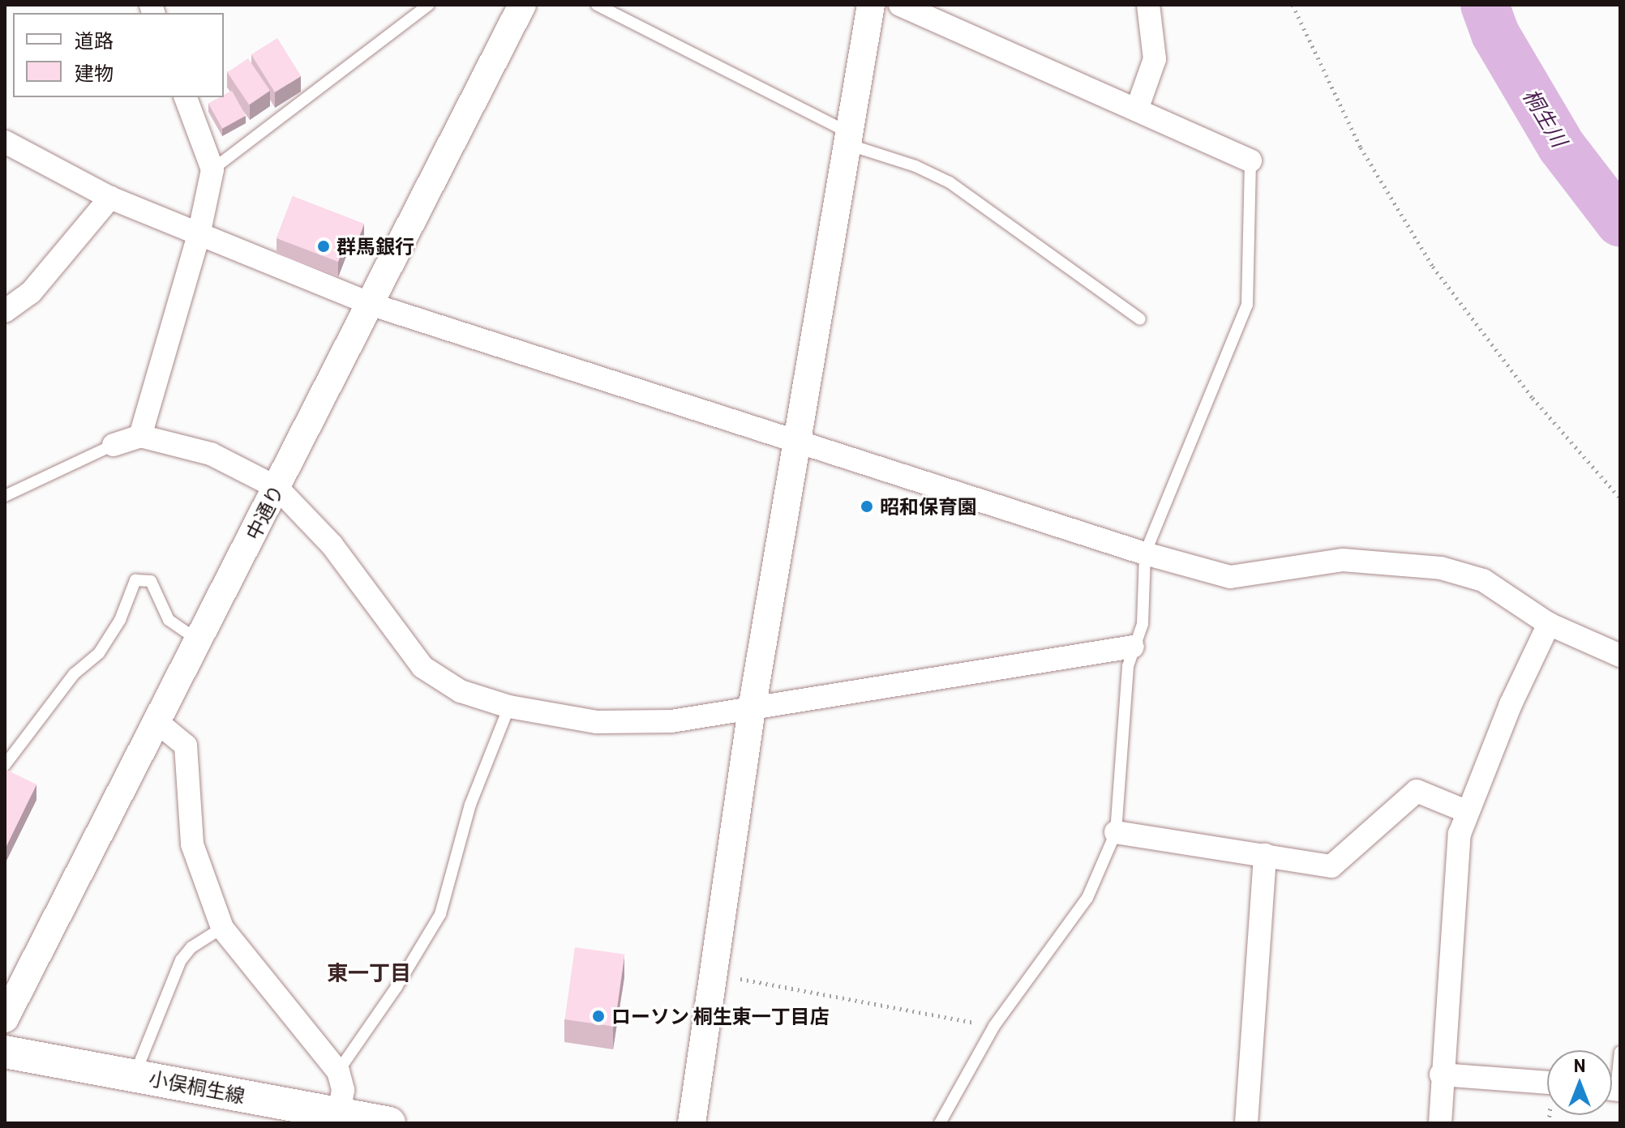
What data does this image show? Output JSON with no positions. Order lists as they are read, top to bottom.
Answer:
{
  "streets": {
    "main road": ["小俣桐生線"],
    "street": ["中通り"]
  },
  "districts": ["東一丁目"],
  "water": ["桐生川"],
  "places": ["群馬銀行", "昭和保育園", "ローソン 桐生東一丁目店"],
  "legend": ["道路", "建物"],
  "north": "top"
}
